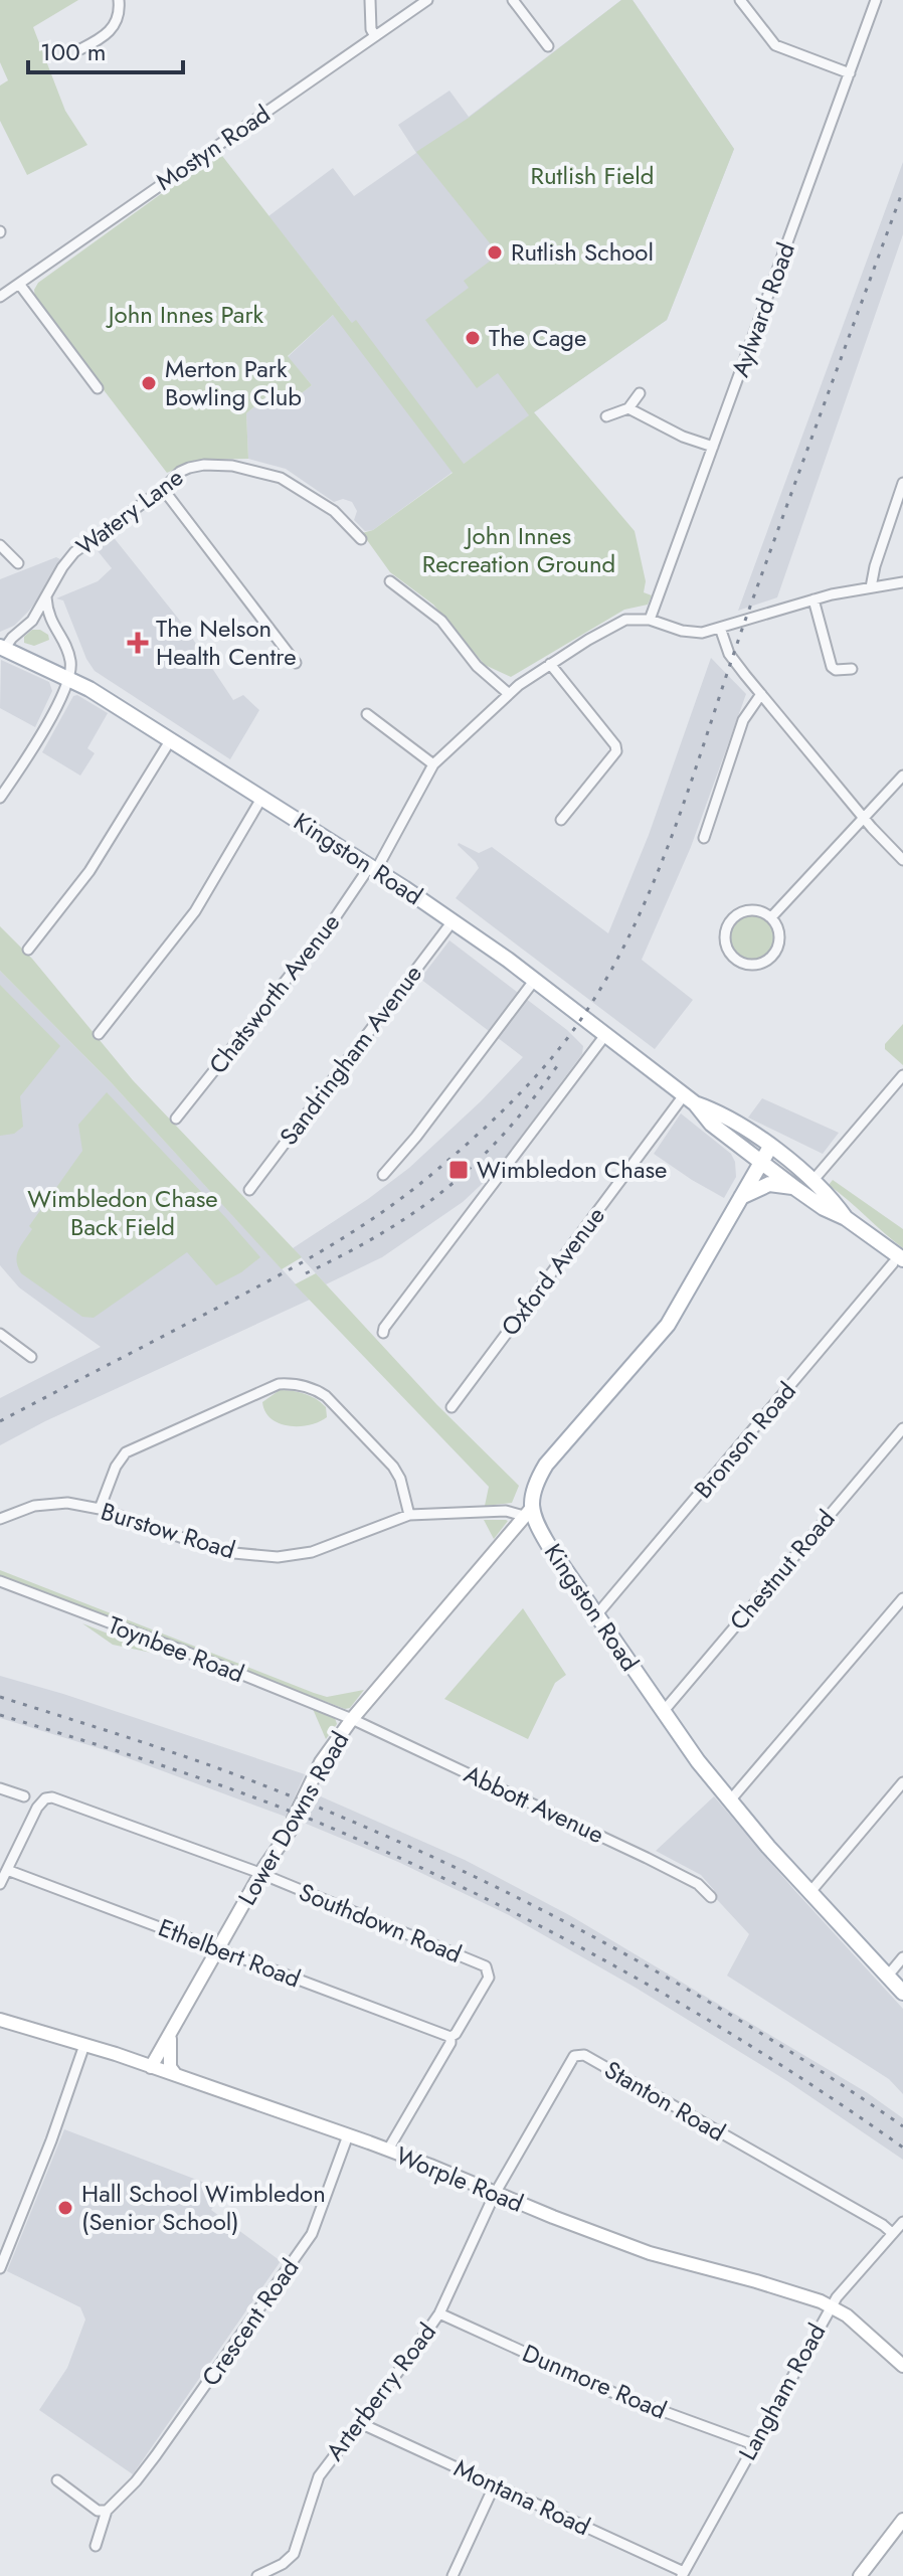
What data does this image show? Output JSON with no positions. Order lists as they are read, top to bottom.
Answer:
{
  "streets": {
    "main road": ["Kingston Road", "Lower Downs Road", "Worple Road"],
    "street": [
      "Mostyn Road",
      "Aylward Road",
      "Watery Lane",
      "Chatsworth Avenue",
      "Sandringham Avenue",
      "Oxford Avenue",
      "Bronson Road",
      "Burstow Road",
      "Chestnut Road",
      "Toynbee Road",
      "Abbott Avenue",
      "Southdown Road",
      "Ethelbert Road",
      "Stanton Road",
      "Crescent Road",
      "Dunmore Road",
      "Arterberry Road",
      "Langham Road",
      "Montana Road"
    ]
  },
  "crossings": [
    ["Aylward Road", "Chatsworth Avenue"],
    ["Watery Lane", "Kingston Road"],
    ["Kingston Road", "Chatsworth Avenue"],
    ["Kingston Road", "Sandringham Avenue"],
    ["Kingston Road", "Oxford Avenue"],
    ["Kingston Road", "Bronson Road"],
    ["Kingston Road", "Burstow Road"],
    ["Kingston Road", "Chestnut Road"],
    ["Kingston Road", "Lower Downs Road"],
    ["Burstow Road", "Lower Downs Road"],
    ["Toynbee Road", "Abbott Avenue"],
    ["Toynbee Road", "Lower Downs Road"],
    ["Abbott Avenue", "Lower Downs Road"],
    ["Lower Downs Road", "Southdown Road"],
    ["Lower Downs Road", "Ethelbert Road"],
    ["Lower Downs Road", "Worple Road"],
    ["Southdown Road", "Ethelbert Road"],
    ["Stanton Road", "Worple Road"],
    ["Stanton Road", "Arterberry Road"],
    ["Stanton Road", "Langham Road"],
    ["Worple Road", "Crescent Road"],
    ["Worple Road", "Arterberry Road"],
    ["Worple Road", "Langham Road"],
    ["Dunmore Road", "Arterberry Road"],
    ["Dunmore Road", "Langham Road"],
    ["Arterberry Road", "Montana Road"],
    ["Langham Road", "Montana Road"]
  ],
  "parks": [
    "Rutlish Field",
    "John Innes Park",
    "John Innes Recreation Ground",
    "Wimbledon Chase Back Field"
  ],
  "places": {
    "other": [
      "Rutlish School",
      "The Cage",
      "Merton Park Bowling Club",
      "Hall School Wimbledon (Senior School)"
    ],
    "health": ["The Nelson Health Centre"],
    "transit": ["Wimbledon Chase"]
  },
  "scale_bar": "100 m"
}
